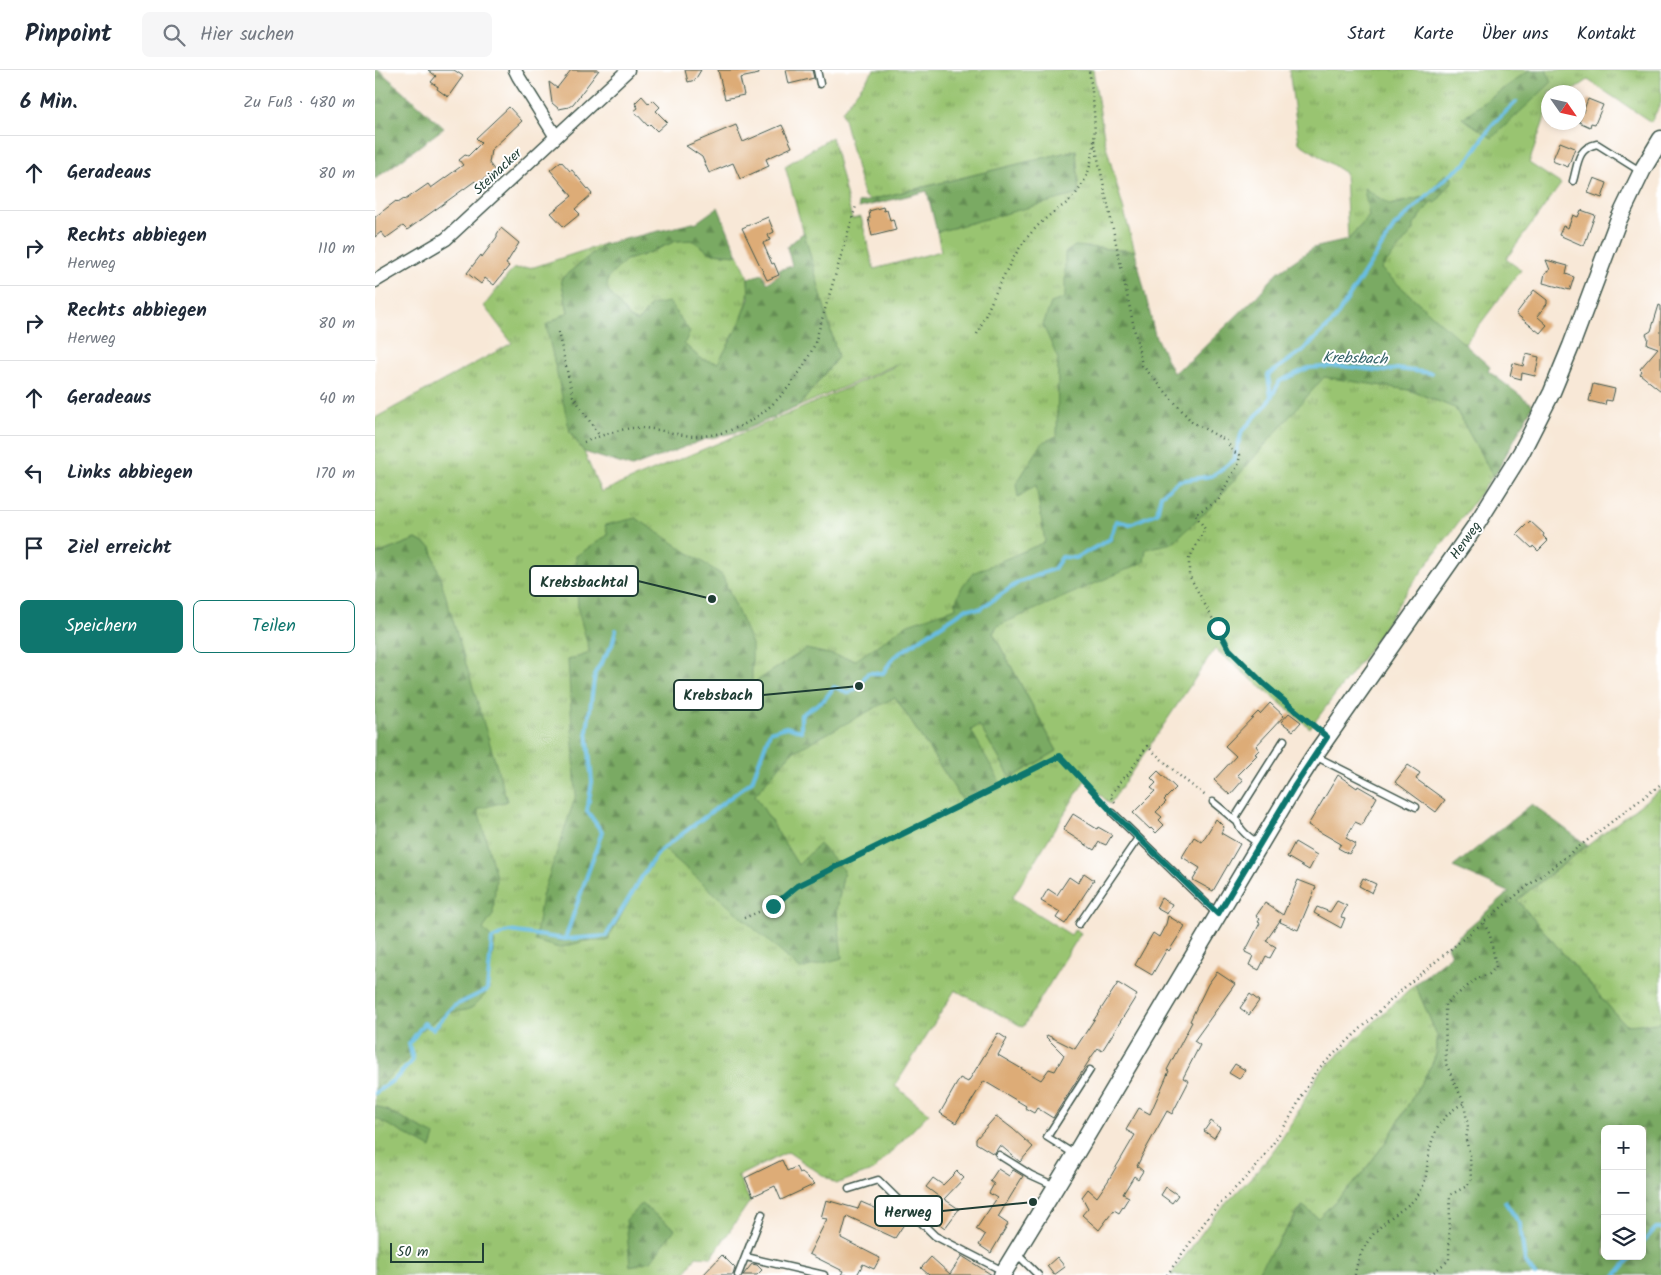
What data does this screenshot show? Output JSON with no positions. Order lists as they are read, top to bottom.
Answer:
{
  "streets": {
    "street": ["Steinacker", "Herweg"]
  },
  "water": ["Krebsbach"],
  "places": ["Krebsbachtal", "Krebsbach", "Herweg"],
  "scale_bar": "50 m",
  "north": "bottom right",
  "page": {
    "header": "Pinpoint",
    "search": "Hier suchen",
    "nav": [
      "Start",
      "Karte",
      "Über uns",
      "Kontakt"
    ],
    "heading": ["6 Min.", "Zu Fuß · 480 m"],
    "list": [
      ["Geradeaus", "80 m"],
      ["Rechts abbiegen", "Herweg", "110 m"],
      ["Rechts abbiegen", "Herweg", "80 m"],
      ["Geradeaus", "40 m"],
      ["Links abbiegen", "170 m"],
      "Ziel erreicht"
    ],
    "buttons": ["Speichern", "Teilen"],
    "map_buttons": ["+", "−"],
    "scale": "50 m"
  }
}
